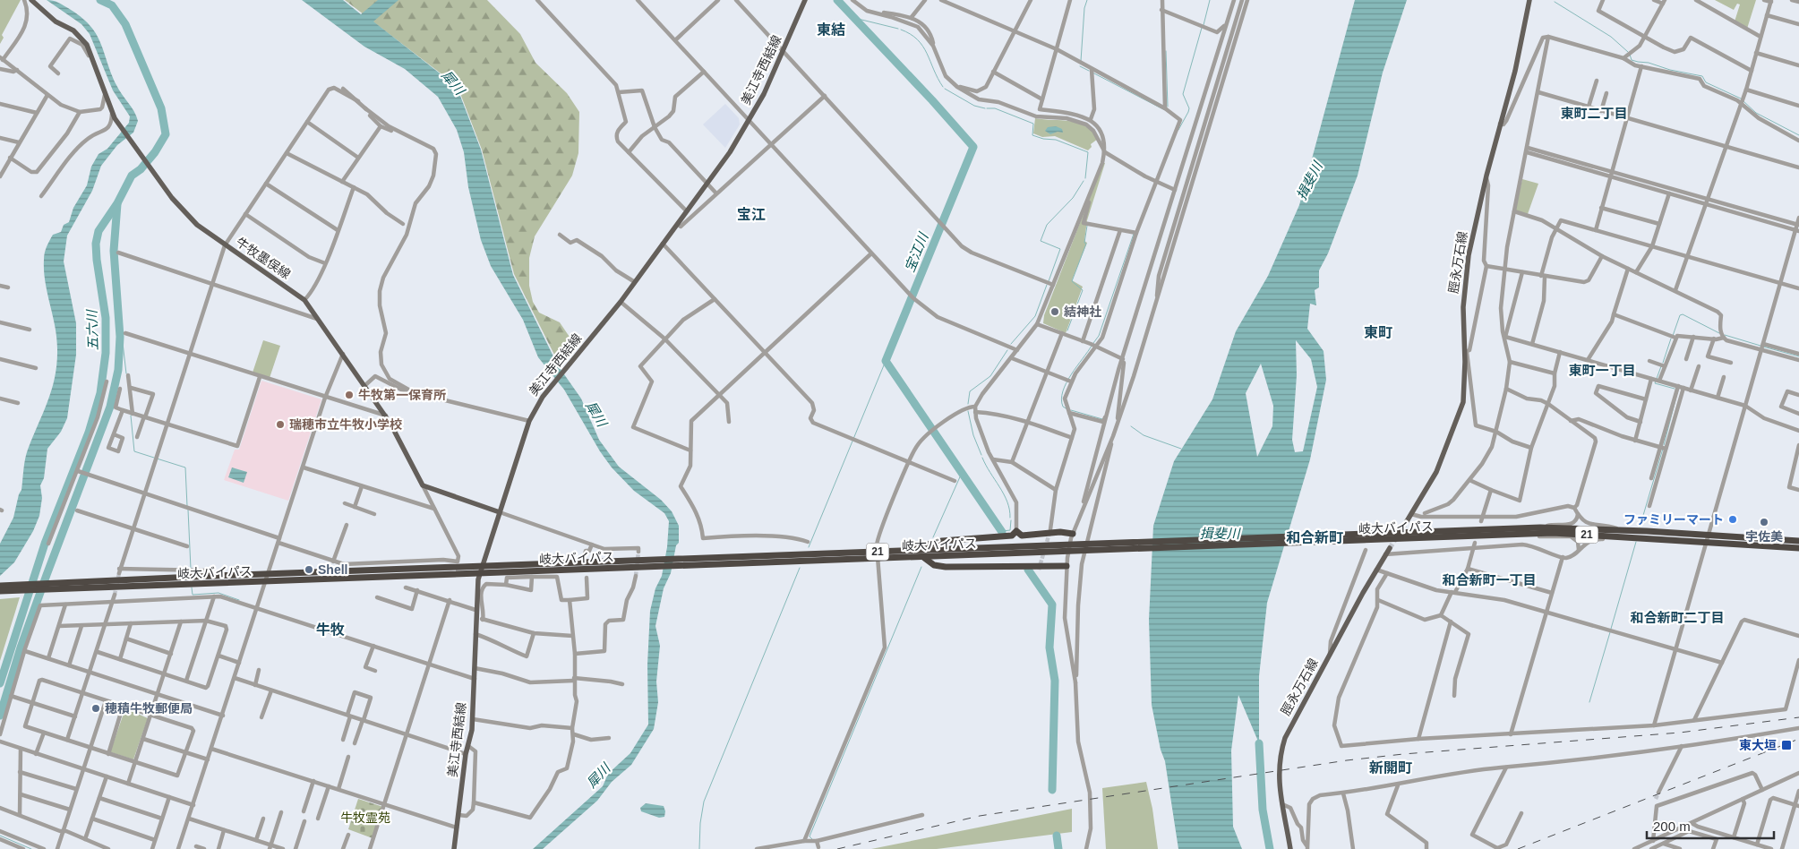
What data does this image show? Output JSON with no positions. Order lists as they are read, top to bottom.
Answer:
{
  "streets": {
    "highway": ["岐大バイパス", "21"],
    "main road": ["美江寺西結線", "牛牧墨俣線", "脛永万石線"]
  },
  "crossings": [
    ["美江寺西結線", "岐大バイパス"],
    ["岐大バイパス", "21"]
  ],
  "districts": [
    "東結",
    "東町二丁目",
    "宝江",
    "東町",
    "東町一丁目",
    "和合新町",
    "和合新町一丁目",
    "和合新町二丁目",
    "牛牧",
    "新開町"
  ],
  "water": [
    "犀川",
    "揖斐川",
    "宝江川",
    "五六川"
  ],
  "parks": ["牛牧霊苑"],
  "places": {
    "other": [
      "結神社",
      "牛牧第一保育所",
      "瑞穂市立牛牧小学校",
      "ファミリーマート",
      "宇佐美",
      "Shell",
      "穂積牛牧郵便局"
    ],
    "transit": ["東大垣"]
  },
  "scale_bar": "200 m"
}
